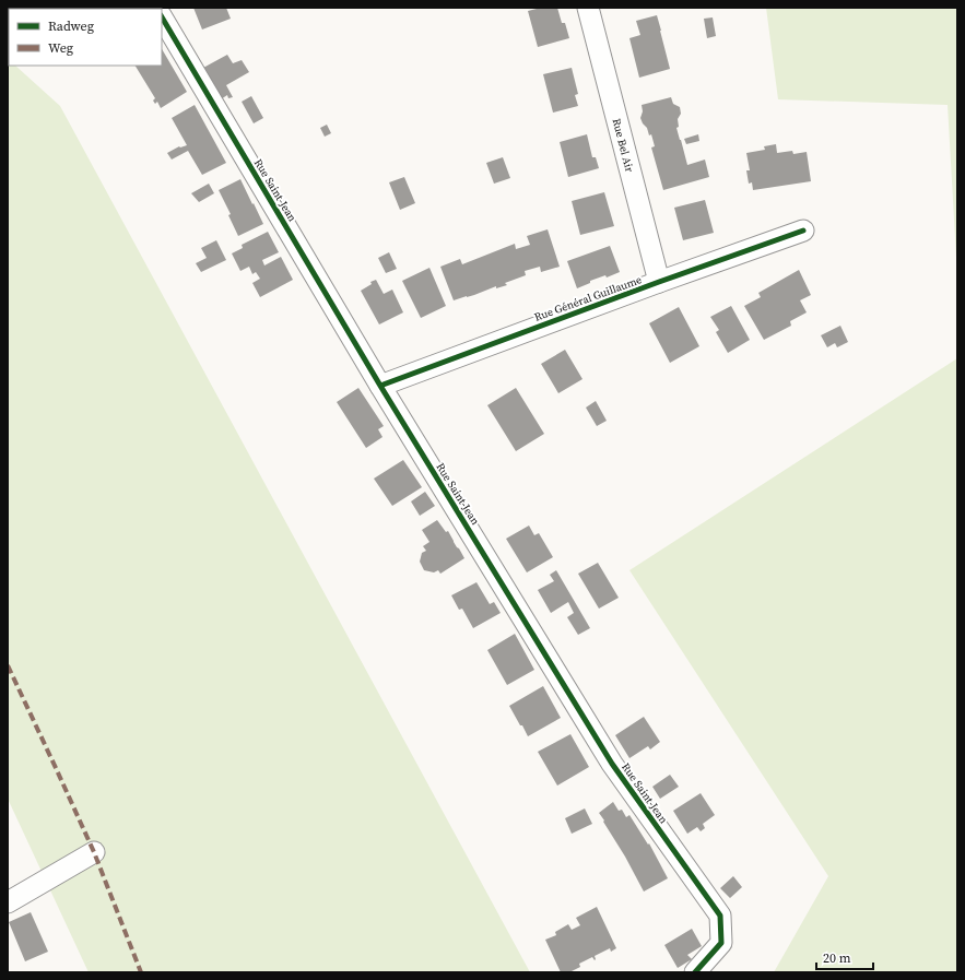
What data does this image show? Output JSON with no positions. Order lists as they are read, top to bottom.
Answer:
{
  "streets": {
    "street": ["Rue Bel Air", "Rue Saint-Jean", "Rue Général Guillaume"]
  },
  "crossings": [
    ["Rue Bel Air", "Rue Général Guillaume"],
    ["Rue Saint-Jean", "Rue Général Guillaume"]
  ],
  "legend": ["Radweg", "Weg"],
  "scale_bar": "20 m"
}
